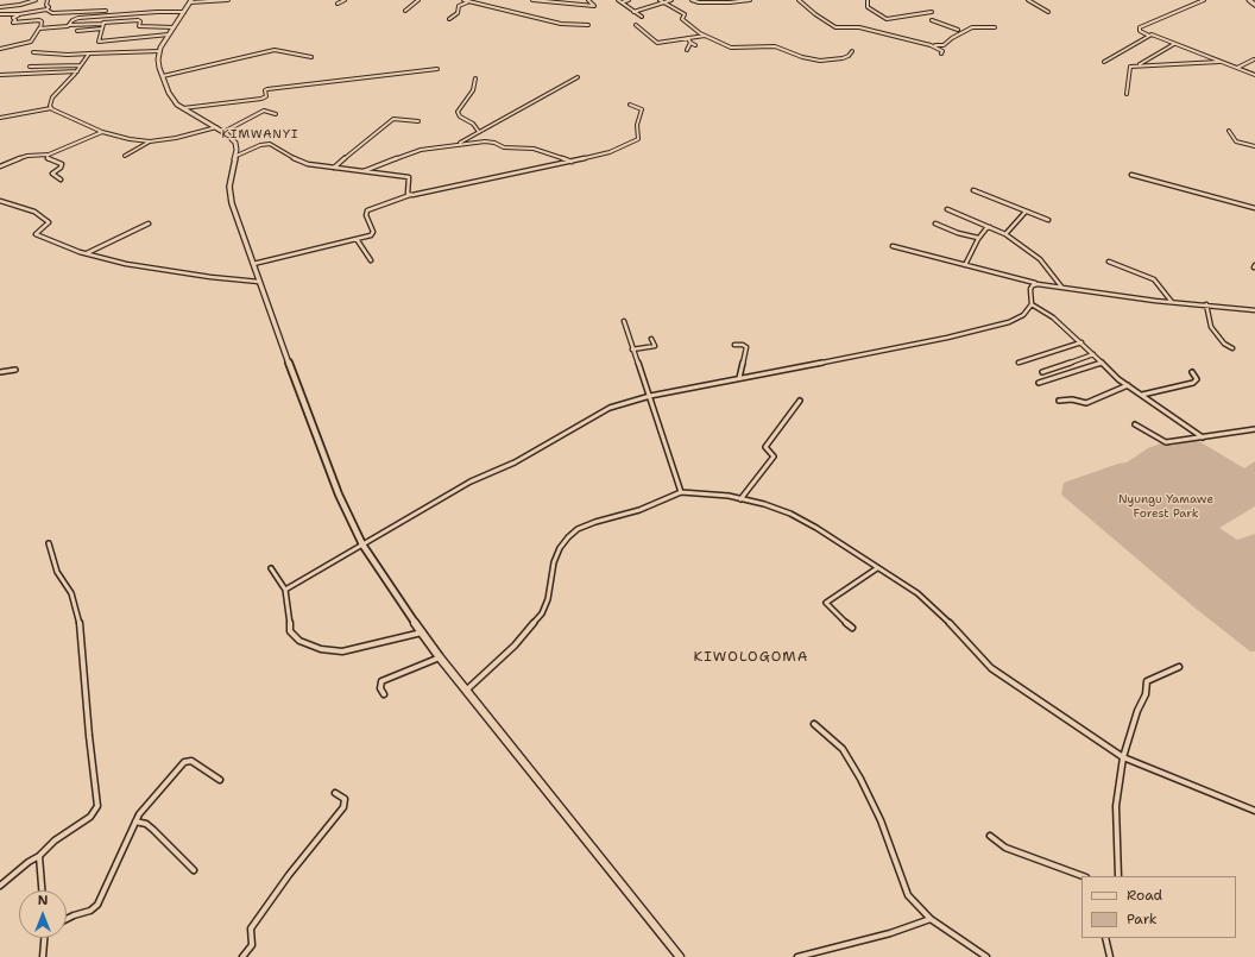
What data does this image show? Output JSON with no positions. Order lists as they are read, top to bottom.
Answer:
{
  "districts": ["KIMWANYI", "KIWOLOGOMA"],
  "parks": ["Nyungu Yamawe Forest Park"],
  "legend": ["Road", "Park"],
  "north": "top"
}
